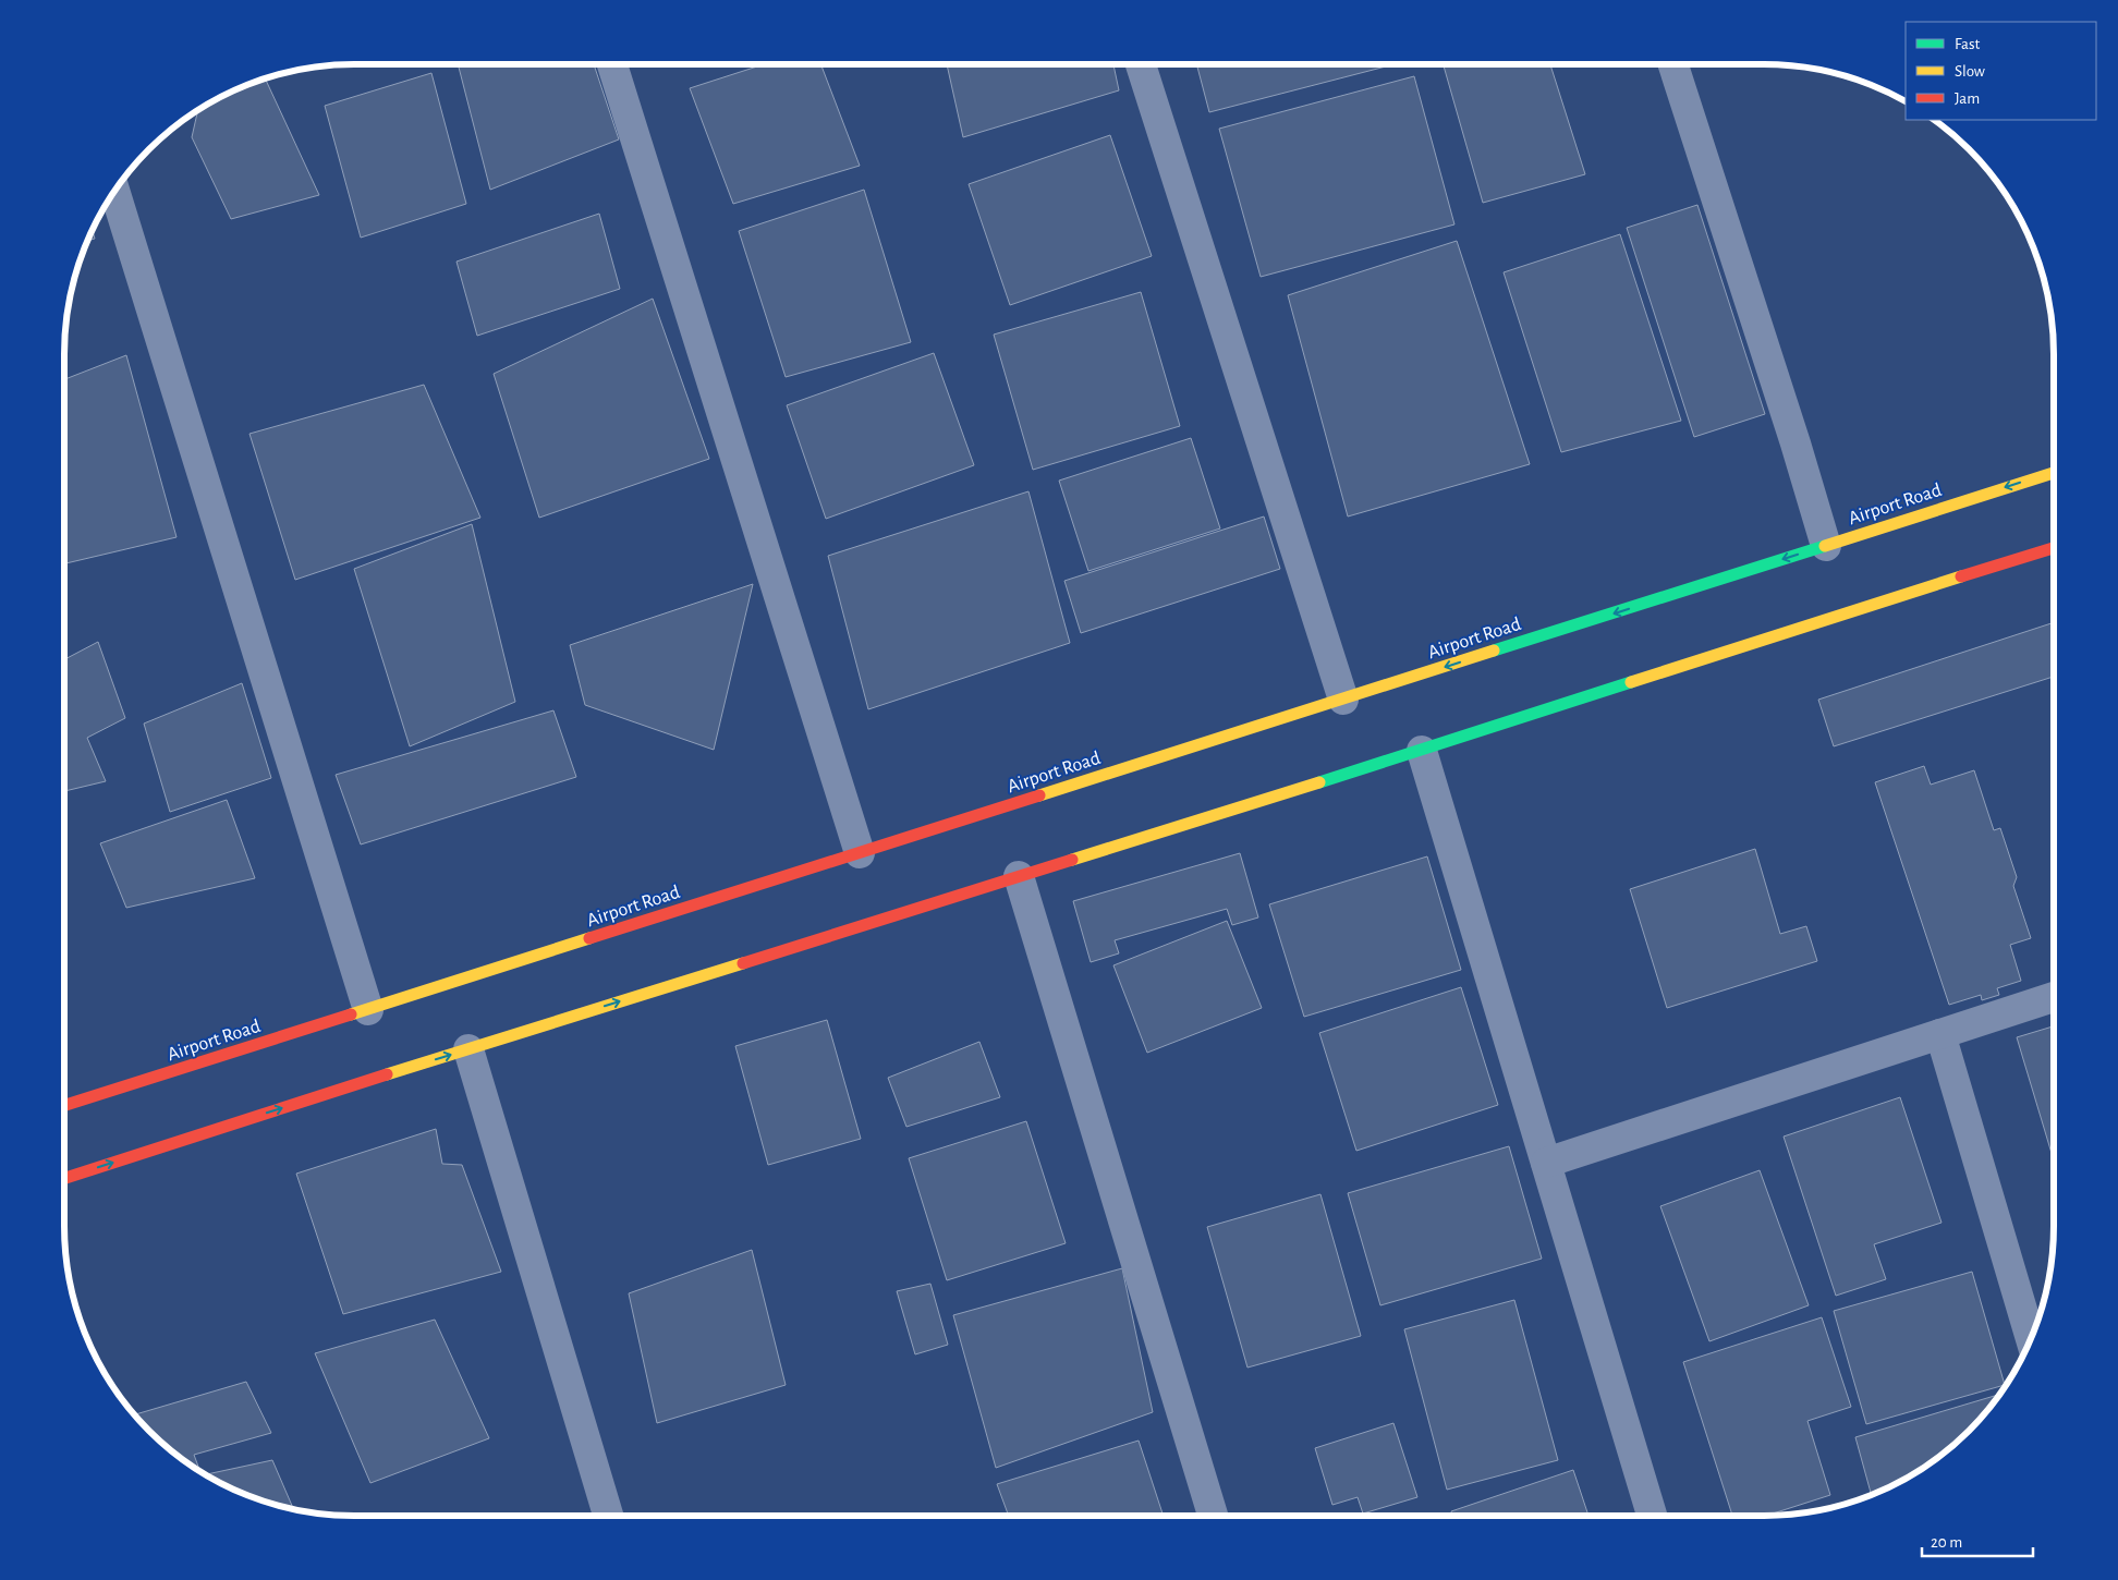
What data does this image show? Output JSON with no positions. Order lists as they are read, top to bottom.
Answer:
{
  "streets": {
    "highway": ["Airport Road"]
  },
  "legend": ["Fast", "Slow", "Jam"],
  "scale_bar": "20 m"
}
